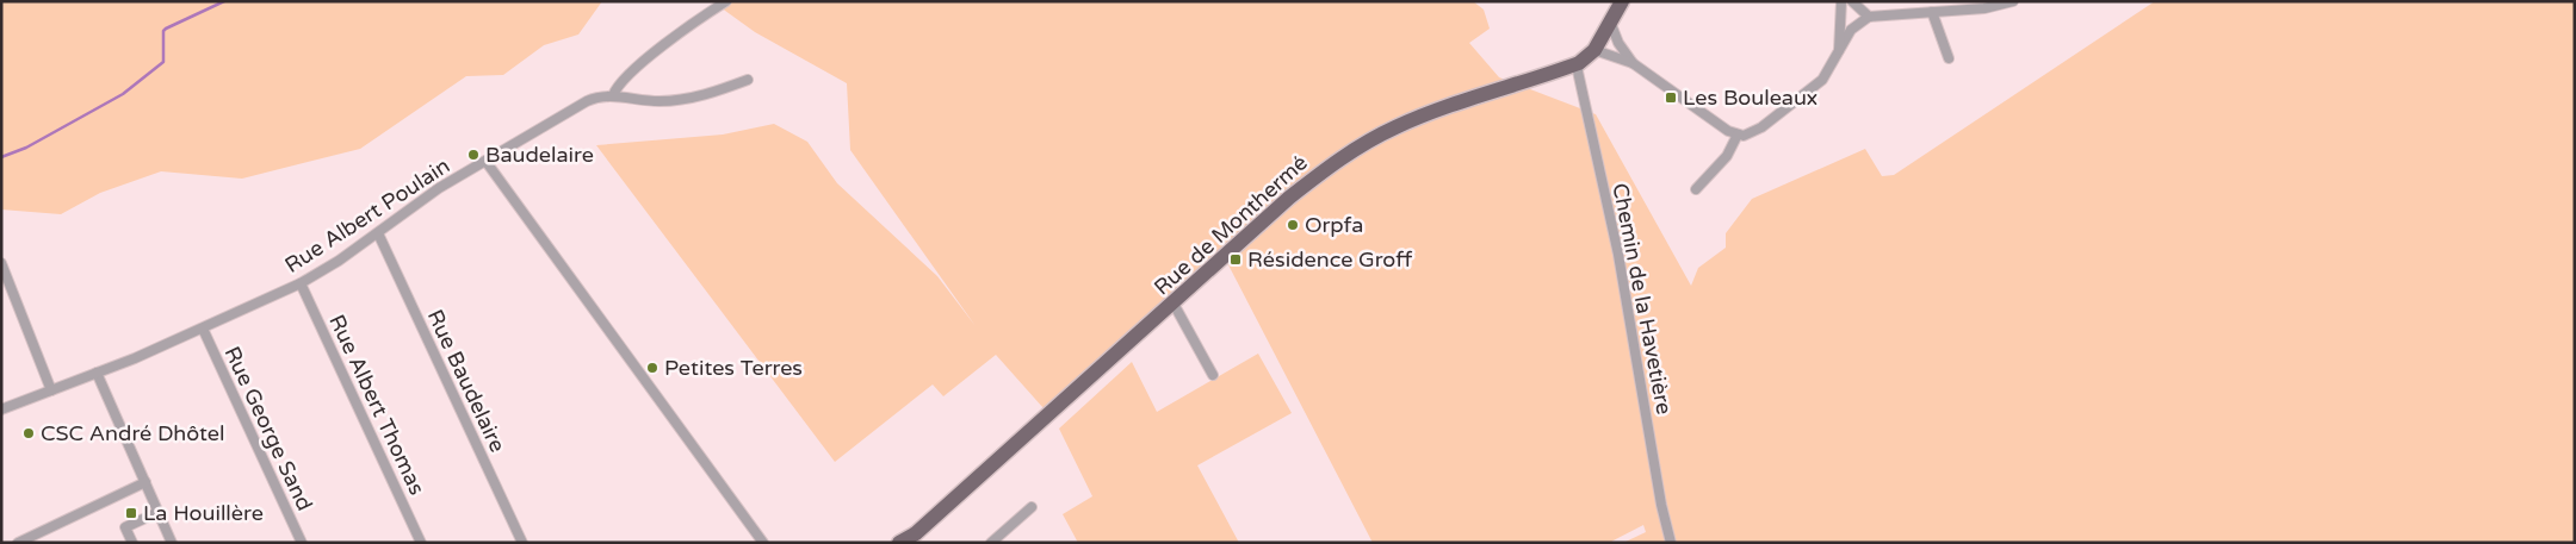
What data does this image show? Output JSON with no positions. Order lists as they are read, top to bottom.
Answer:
{
  "streets": {
    "main road": ["Rue de Monthermé"],
    "street": [
      "Rue Albert Poulain",
      "Chemin de la Havetière",
      "Rue Baudelaire",
      "Rue Albert Thomas",
      "Rue George Sand"
    ]
  },
  "crossings": [
    ["Rue Albert Poulain", "Rue Baudelaire"],
    ["Rue Albert Poulain", "Rue Albert Thomas"],
    ["Rue Albert Poulain", "Rue George Sand"],
    ["Rue de Monthermé", "Chemin de la Havetière"]
  ],
  "places": {
    "transit": ["Les Bouleaux", "Résidence Groff", "La Houillère"],
    "other": [
      "Baudelaire",
      "Orpfa",
      "Petites Terres",
      "CSC André Dhôtel"
    ]
  }
}
